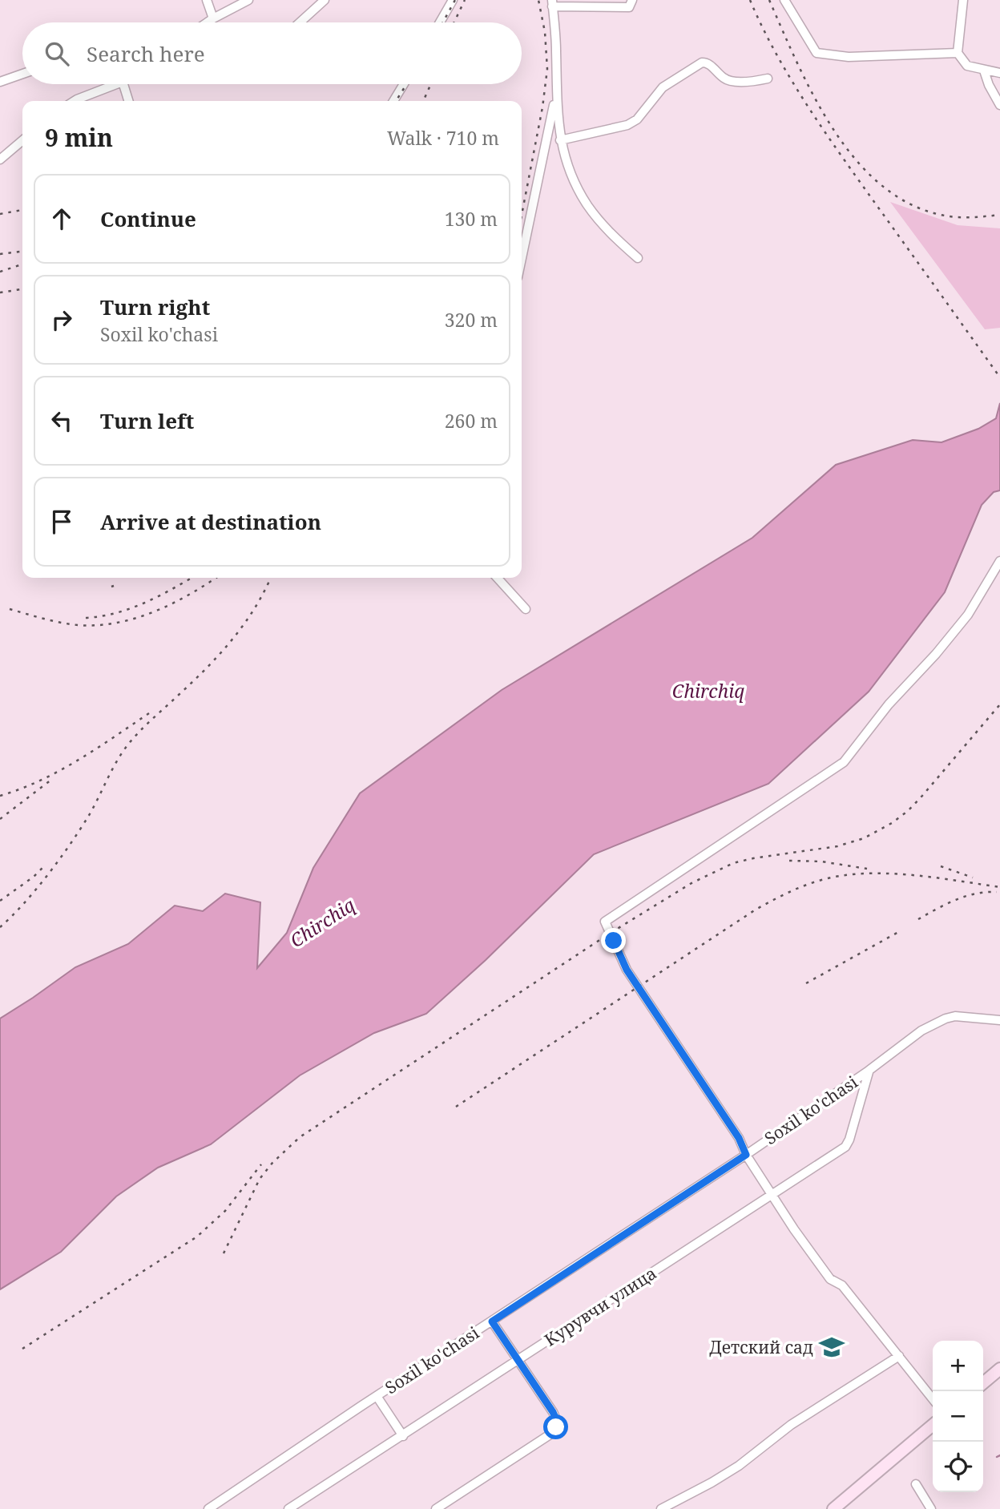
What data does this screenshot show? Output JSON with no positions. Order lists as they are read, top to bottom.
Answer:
{
  "streets": {
    "street": ["Soxil ko'chasi", "Курувчи улица"]
  },
  "crossings": [
    ["Soxil ko'chasi", "Курувчи улица"]
  ],
  "water": ["Chirchiq"],
  "places": {
    "school or university": ["Детский сад"]
  },
  "page": {
    "search": "Search here",
    "heading": ["9 min", "Walk · 710 m"],
    "list": [
      ["Continue", "130 m"],
      ["Turn right", "Soxil ko'chasi", "320 m"],
      ["Turn left", "260 m"],
      "Arrive at destination"
    ],
    "map_buttons": ["+", "−"]
  }
}
